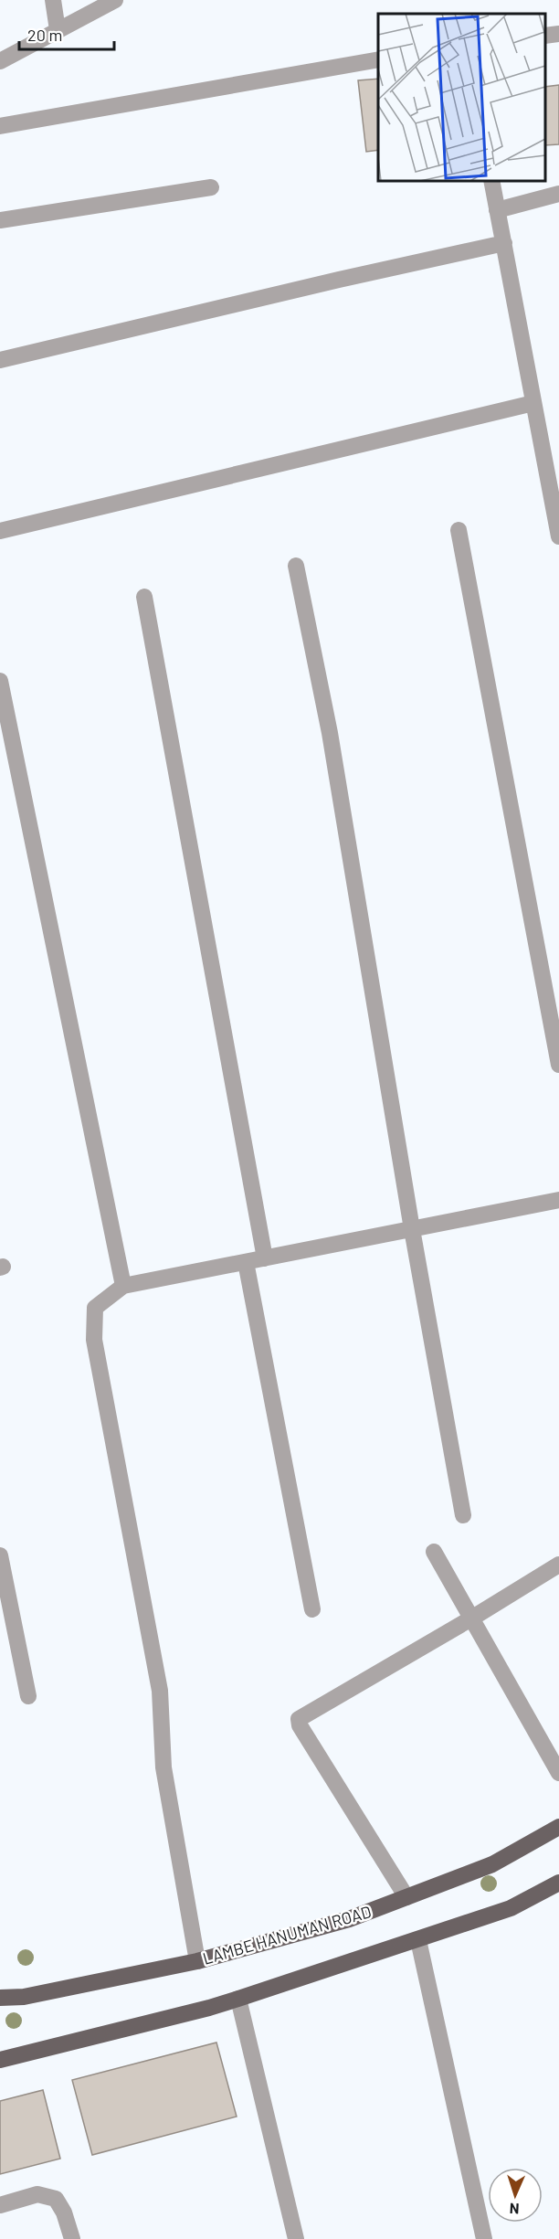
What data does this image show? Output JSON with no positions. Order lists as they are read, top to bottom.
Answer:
{
  "streets": {
    "main road": ["LAMBE HANUMAN ROAD"]
  },
  "scale_bar": "20 m",
  "north": "bottom"
}
